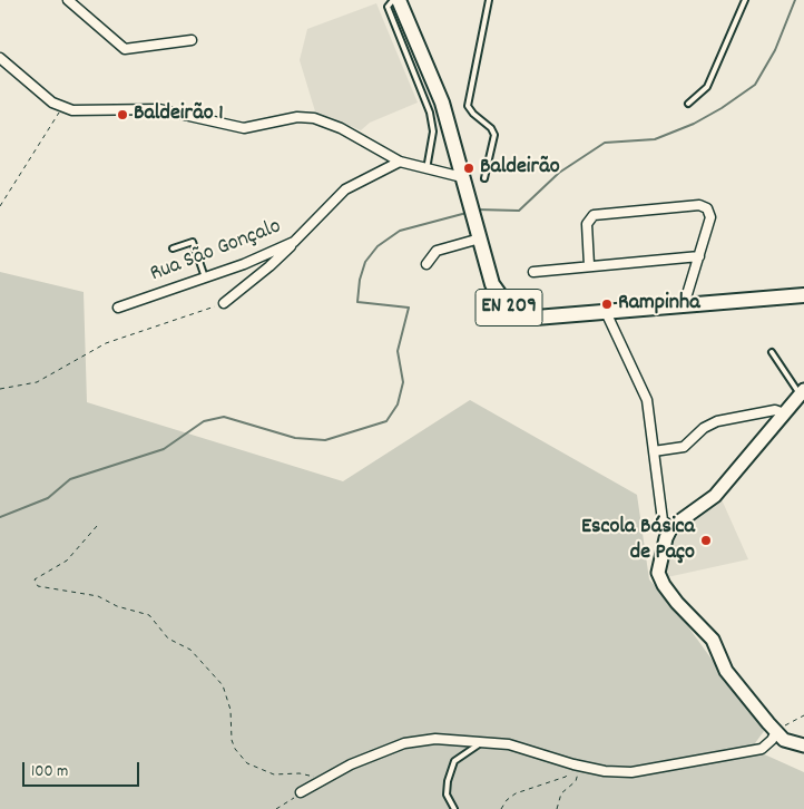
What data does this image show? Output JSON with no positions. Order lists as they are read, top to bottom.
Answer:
{
  "streets": {
    "main road": ["EN 209"],
    "street": ["Rua São Gonçalo"]
  },
  "places": [
    "Baldeirão 1",
    "Baldeirão",
    "Rampinha",
    "Escola Básica de Paço"
  ],
  "scale_bar": "100 m"
}
